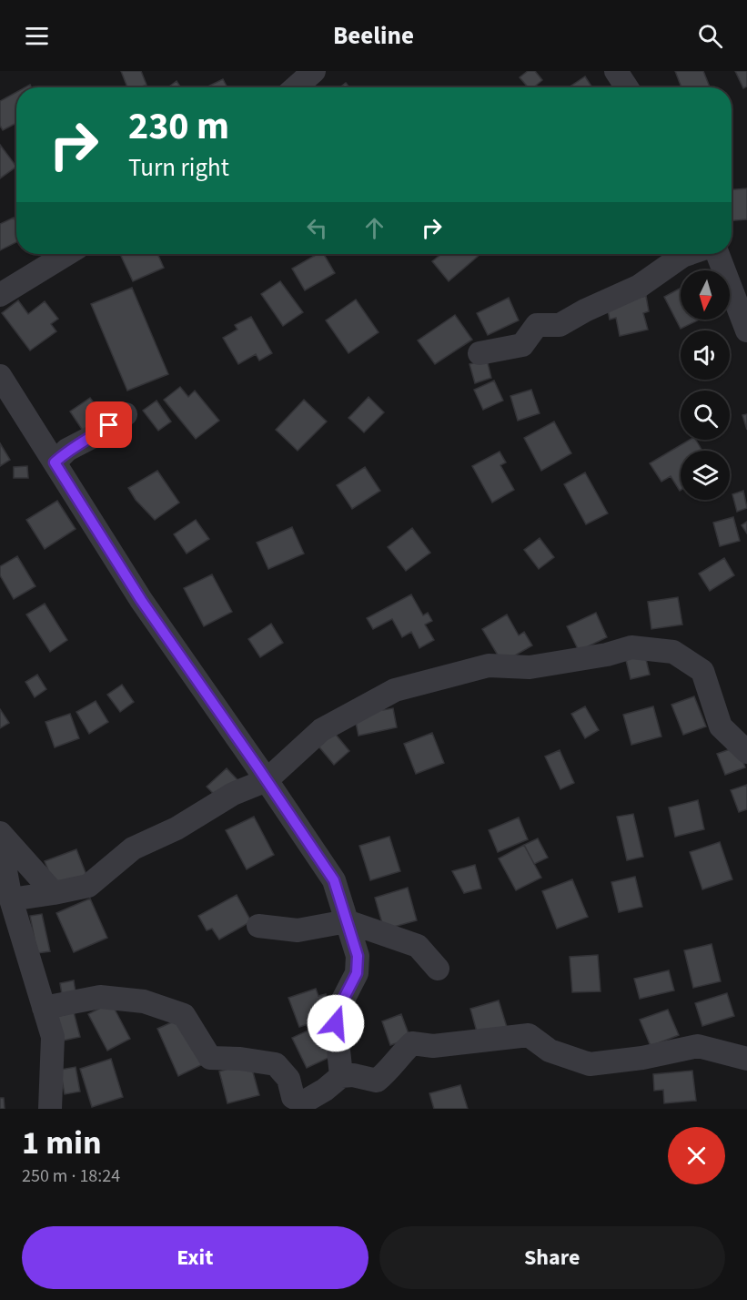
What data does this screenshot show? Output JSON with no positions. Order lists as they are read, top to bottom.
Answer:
{
  "north": "bottom",
  "page": {
    "header": "Beeline",
    "turn": ["230 m", "Turn right"],
    "heading": ["1 min", "250 m · 18:24"],
    "buttons": ["Exit", "Share"]
  }
}
